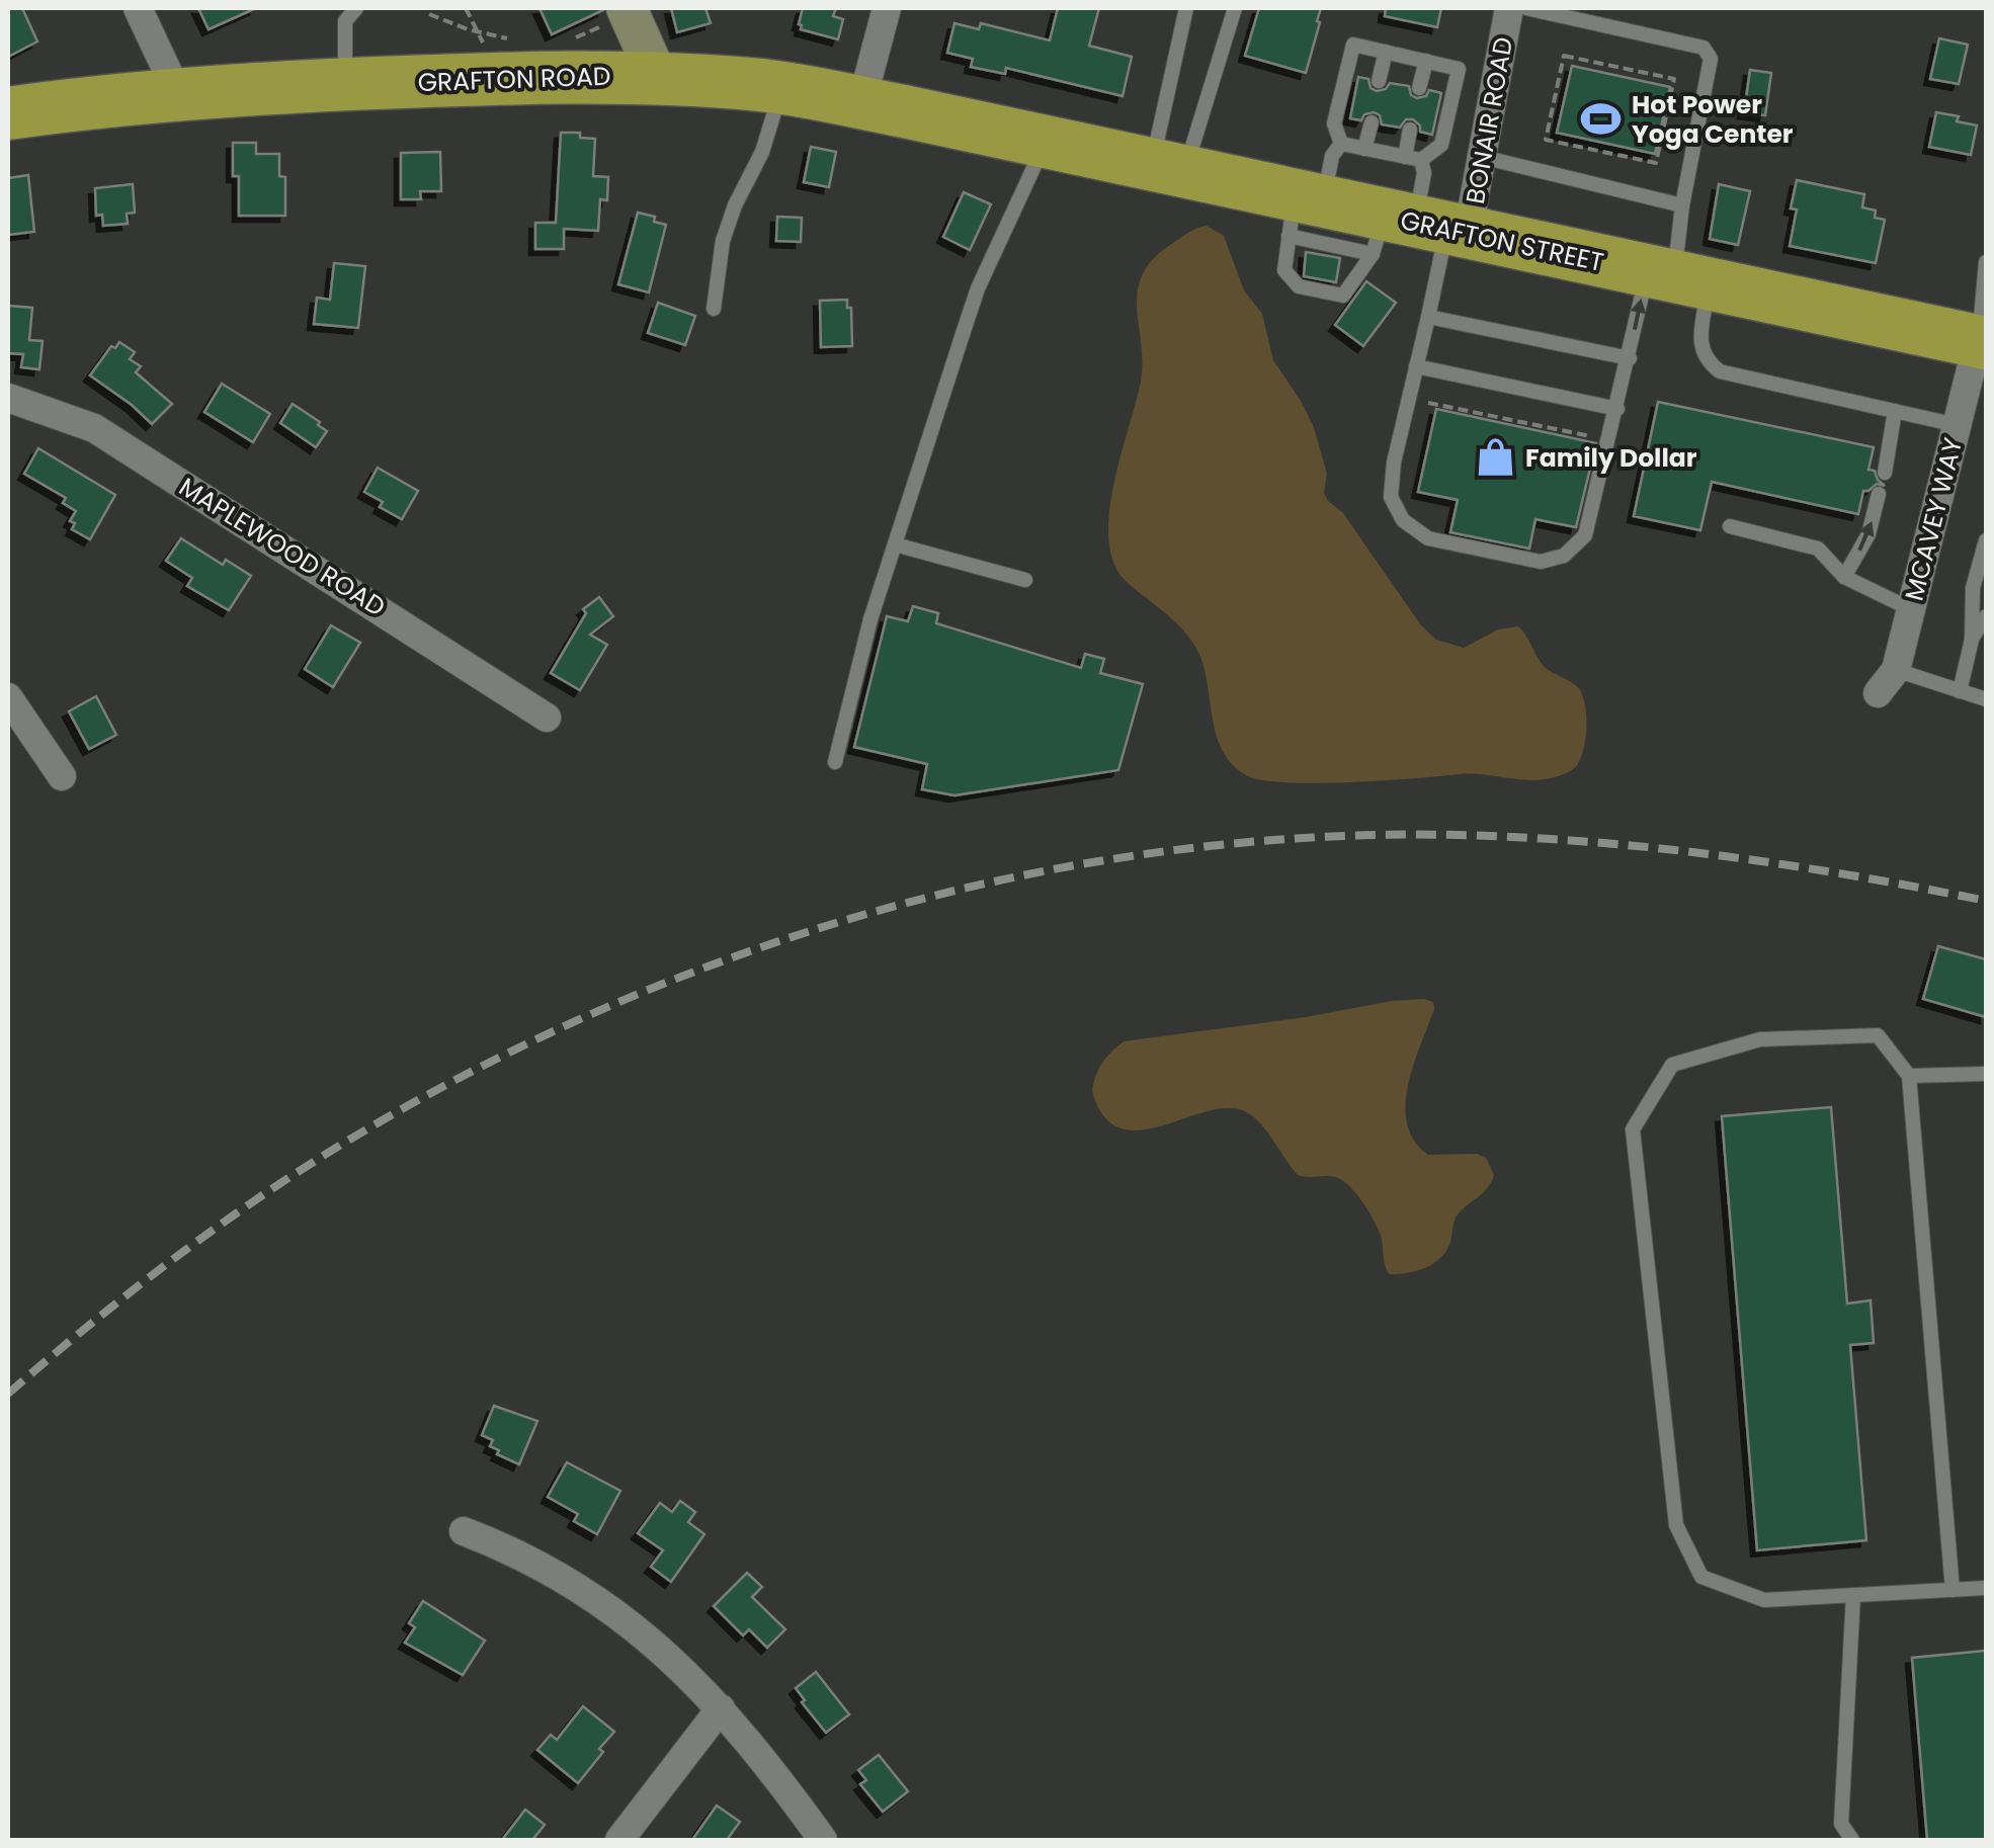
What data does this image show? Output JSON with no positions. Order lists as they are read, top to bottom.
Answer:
{
  "streets": {
    "highway": ["GRAFTON ROAD", "GRAFTON STREET"],
    "street": ["BONAIR ROAD", "MCAVEY WAY", "MAPLEWOOD ROAD"]
  },
  "crossings": [
    ["GRAFTON ROAD", "GRAFTON STREET"],
    ["BONAIR ROAD", "GRAFTON STREET"],
    ["GRAFTON STREET", "MCAVEY WAY"]
  ],
  "places": {
    "sports": ["Hot Power Yoga Center"],
    "shop": ["Family Dollar"]
  }
}
